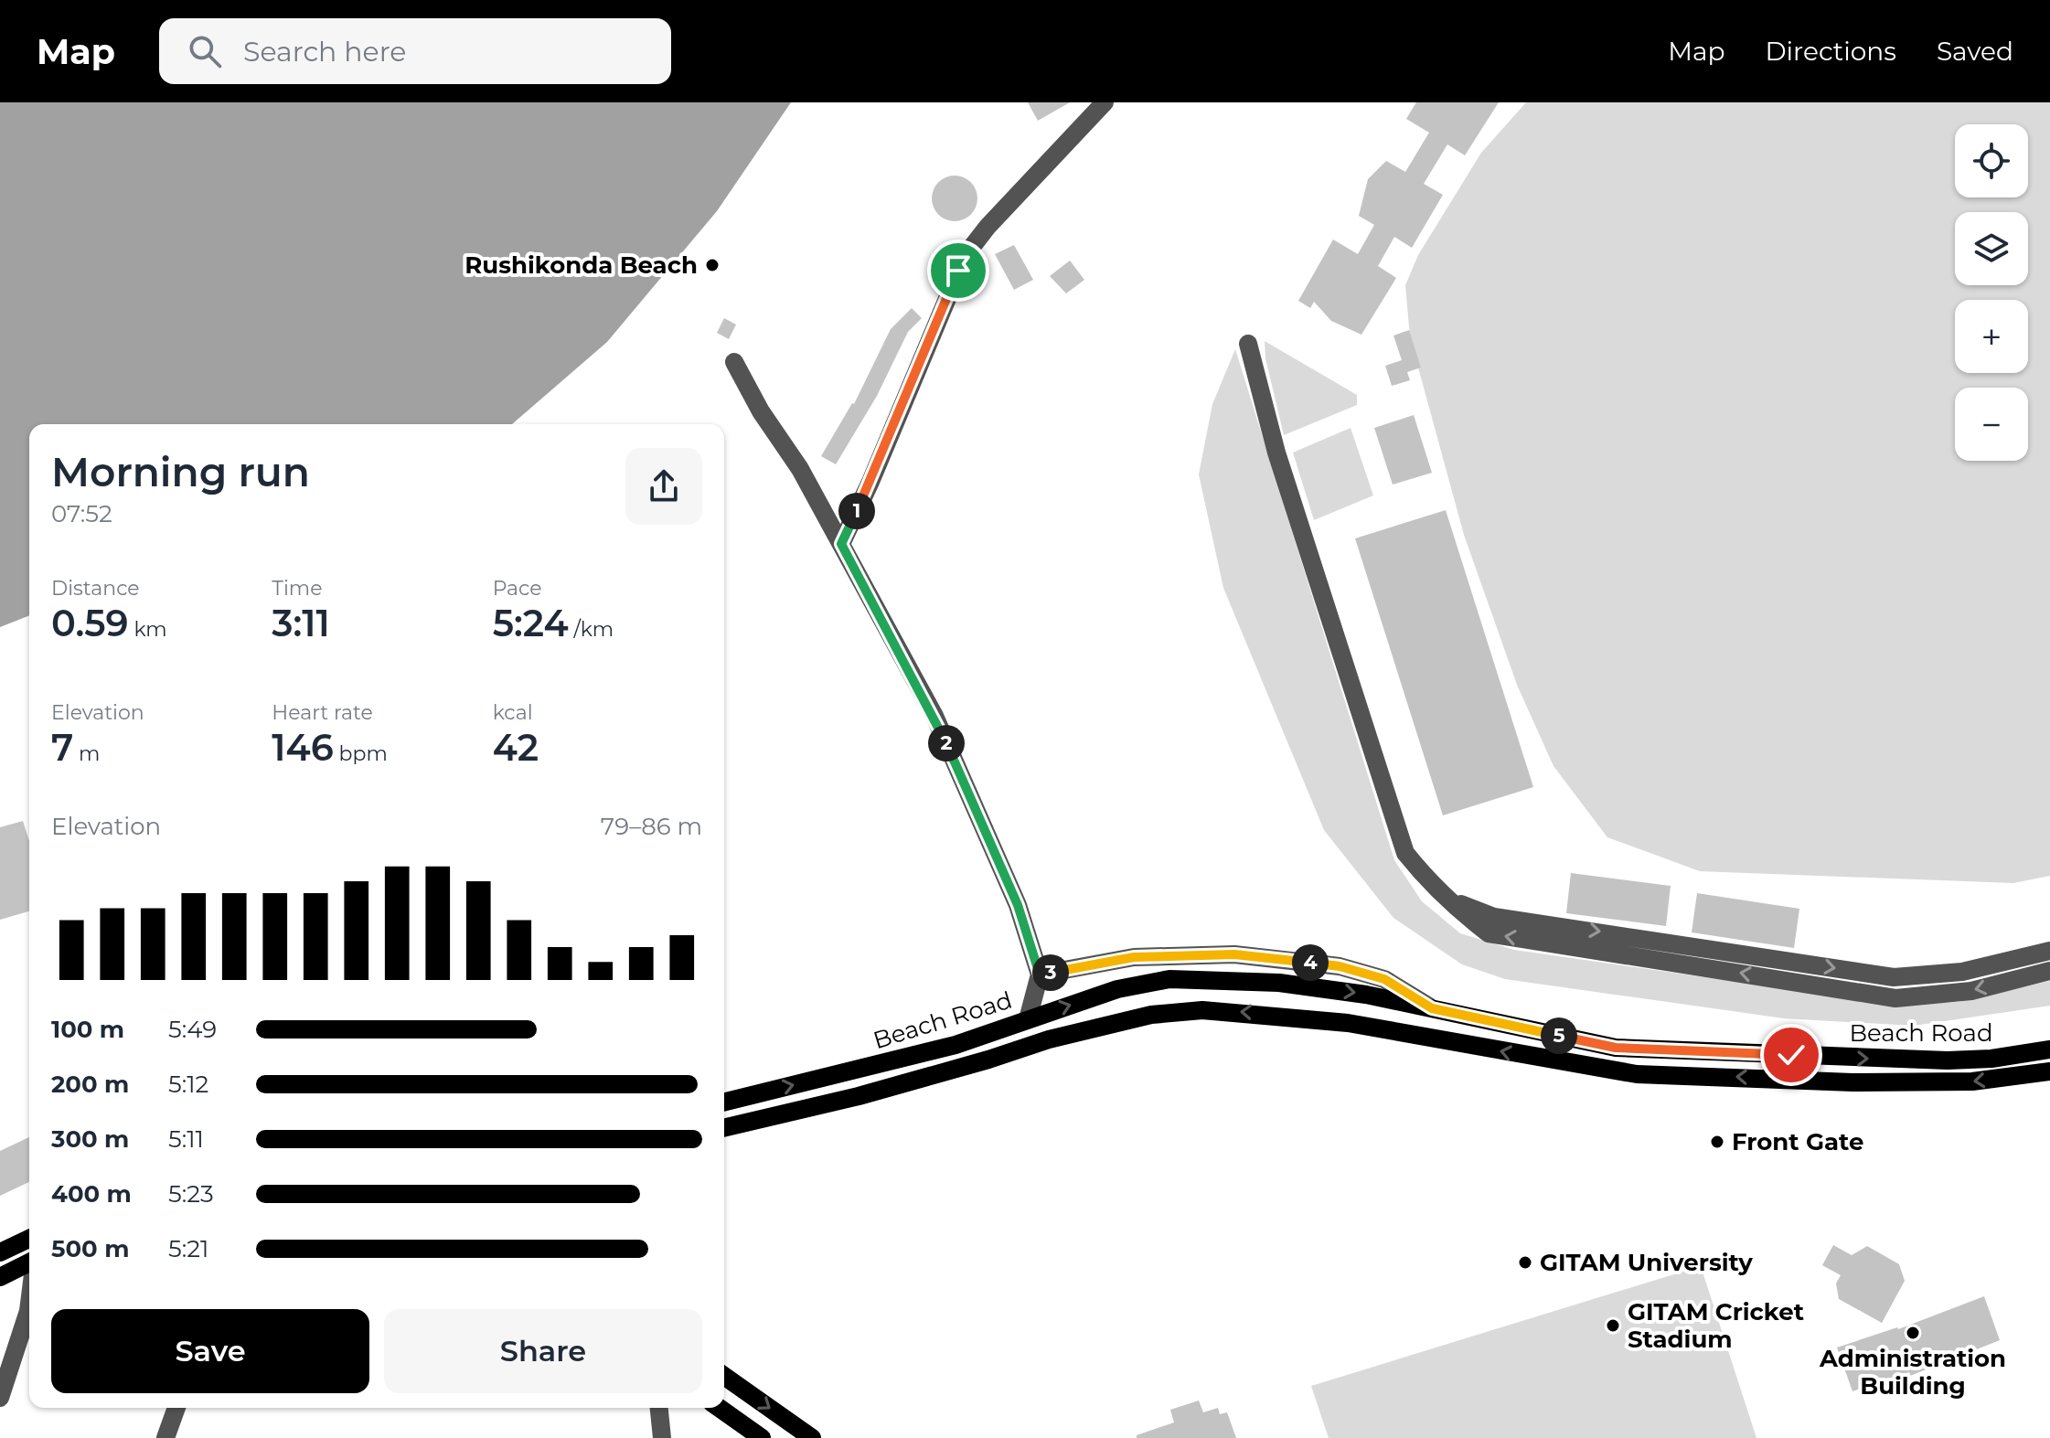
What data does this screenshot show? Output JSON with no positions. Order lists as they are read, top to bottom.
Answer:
{
  "streets": {
    "main road": ["Beach Road"]
  },
  "places": [
    "Rushikonda Beach",
    "Front Gate",
    "GITAM University",
    "GITAM Cricket Stadium",
    "Administration Building"
  ],
  "page": {
    "header": "Map",
    "search": "Search here",
    "nav": ["Map", "Directions", "Saved"],
    "map_buttons": ["+", "−"],
    "heading": ["Morning run", "07:52"],
    "pins": [
      "1",
      "2",
      "4",
      "3",
      "5"
    ],
    "stats": [
      ["Distance", "0.59 km"],
      ["Time", "3:11"],
      ["Pace", "5:24 /km"],
      ["Elevation", "7 m"],
      ["Heart rate", "146 bpm"],
      ["kcal", "42"]
    ],
    "chart": ["Elevation", "79–86 m"],
    "list": [
      {
        "name": "100 m",
        "note": "5:49"
      },
      {
        "name": "200 m",
        "note": "5:12"
      },
      {
        "name": "300 m",
        "note": "5:11"
      },
      {
        "name": "400 m",
        "note": "5:23"
      },
      {
        "name": "500 m",
        "note": "5:21"
      }
    ],
    "buttons": ["Save", "Share"]
  }
}
